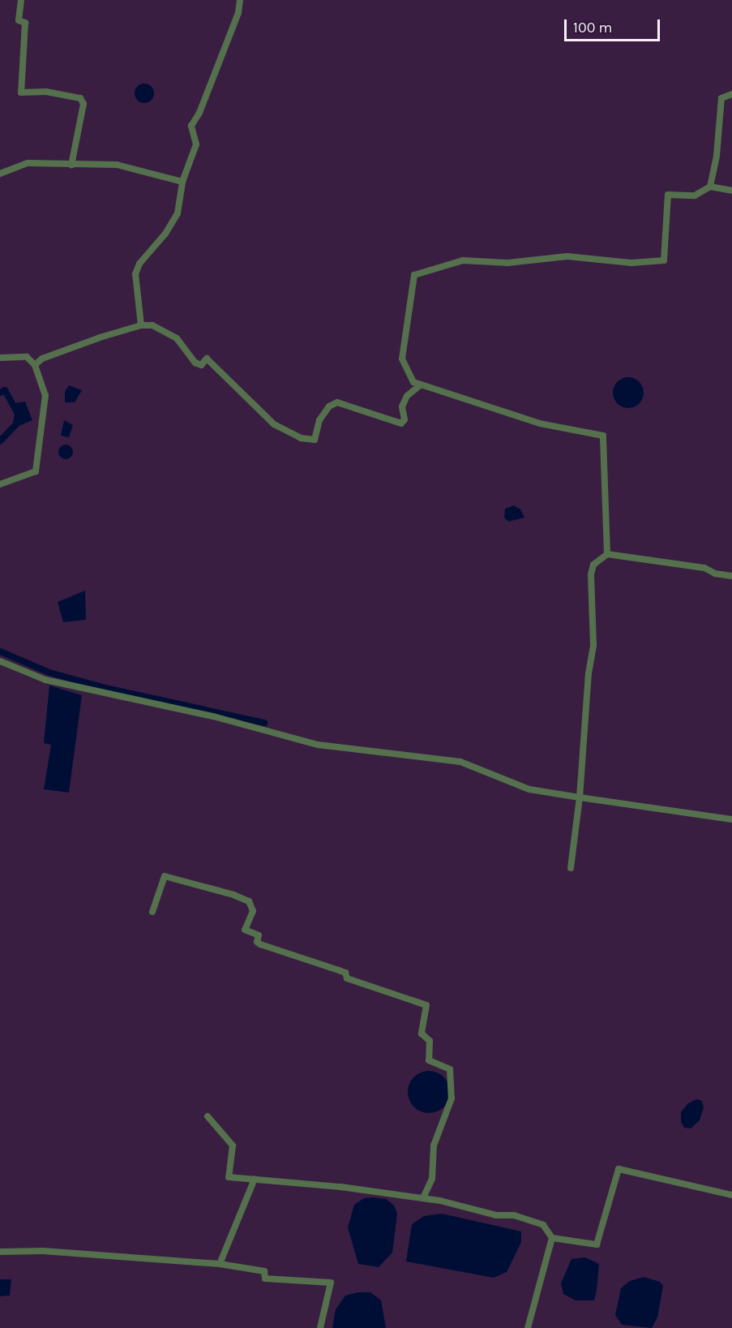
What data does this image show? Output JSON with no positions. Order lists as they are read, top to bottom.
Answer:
{
  "scale_bar": "100 m"
}
